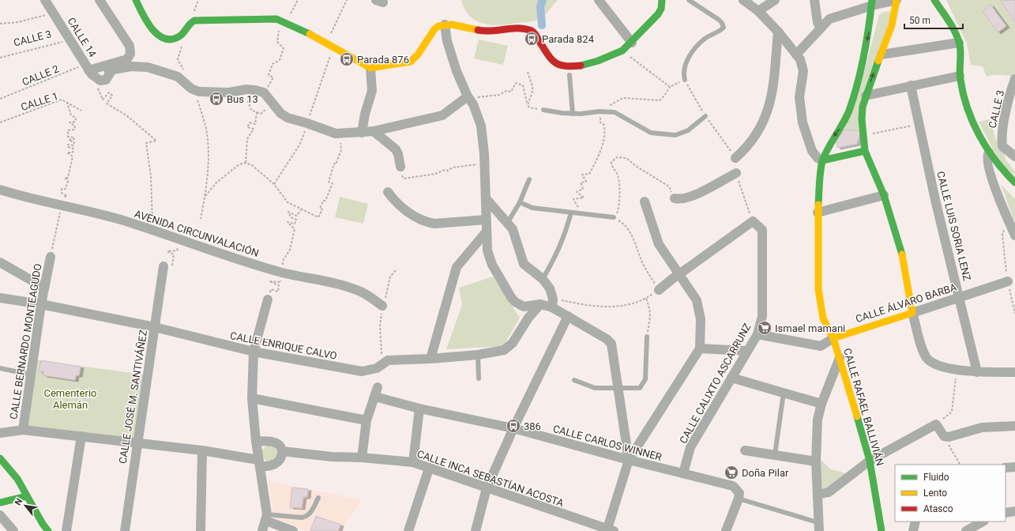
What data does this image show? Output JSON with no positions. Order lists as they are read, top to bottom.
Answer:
{
  "streets": {
    "street": [
      "CALLE 14",
      "CALLE 3",
      "CALLE LUIS SORIA LENZ",
      "AVENIDA CIRCUNVALACIÓN",
      "CALLE ÁLVARO BARBA",
      "CALLE BERNARDO MONTEAGUDO",
      "CALLE ENRIQUE CALVO",
      "CALLE CALIXTO ASCARRUNZ",
      "CALLE JOSÉ M. SANTIVÁÑEZ",
      "CALLE RAFAEL BALLIVIÁN",
      "CALLE CARLOS WINNER",
      "CALLE INCA SEBASTÍAN ACOSTA"
    ],
    "path": ["CALLE 2", "CALLE 1"]
  },
  "crossings": [
    ["CALLE 14", "CALLE 3"],
    ["CALLE 14", "CALLE 2"],
    ["CALLE LUIS SORIA LENZ", "CALLE ÁLVARO BARBA"],
    ["CALLE ÁLVARO BARBA", "CALLE CALIXTO ASCARRUNZ"],
    ["CALLE ÁLVARO BARBA", "CALLE RAFAEL BALLIVIÁN"],
    ["CALLE BERNARDO MONTEAGUDO", "CALLE ENRIQUE CALVO"],
    ["CALLE ENRIQUE CALVO", "CALLE JOSÉ M. SANTIVÁÑEZ"],
    ["CALLE CALIXTO ASCARRUNZ", "CALLE CARLOS WINNER"]
  ],
  "parks": ["Cementerio Alemán"],
  "places": {
    "bus stop": [
      "Parada 824",
      "Parada 876",
      "Bus 13",
      "386"
    ],
    "supermarket": ["Ismael mamani", "Doña Pilar"]
  },
  "legend": ["Fluido", "Lento", "Atasco"],
  "scale_bar": "50 m",
  "north": "top left"
}
